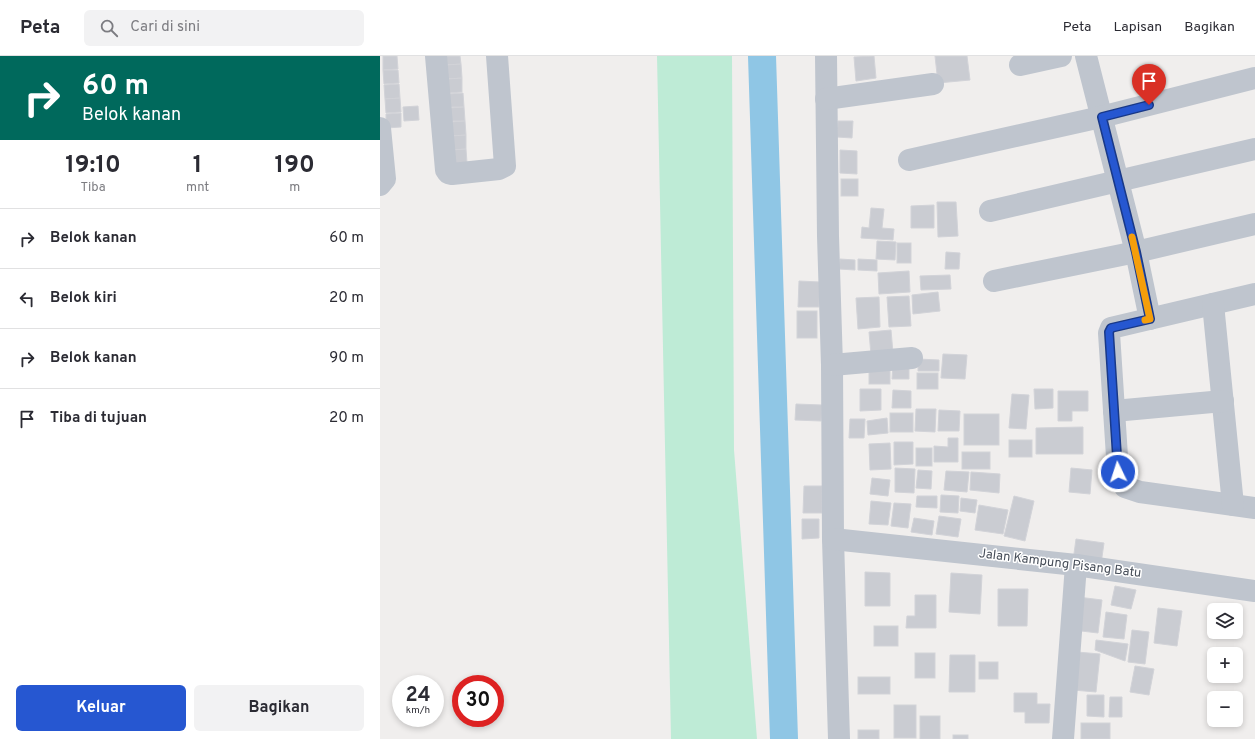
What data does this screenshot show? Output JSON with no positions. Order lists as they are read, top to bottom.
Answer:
{
  "streets": {
    "street": ["Jalan Kampung Pisang Batu"]
  },
  "page": {
    "header": "Peta",
    "search": "Cari di sini",
    "nav": ["Peta", "Lapisan", "Bagikan"],
    "turn": ["60 m", "Belok kanan"],
    "eta": [
      "19:10",
      "Tiba",
      "1",
      "mnt",
      "190",
      "m"
    ],
    "list": [
      {
        "name": "Belok kanan",
        "value": "60 m"
      },
      {
        "name": "Belok kiri",
        "value": "20 m"
      },
      {
        "name": "Belok kanan",
        "value": "90 m"
      },
      {
        "name": "Tiba di tujuan",
        "value": "20 m"
      }
    ],
    "map_buttons": ["+", "−"],
    "speed": "24 km/h",
    "limit": "30",
    "buttons": ["Keluar", "Bagikan"]
  }
}
